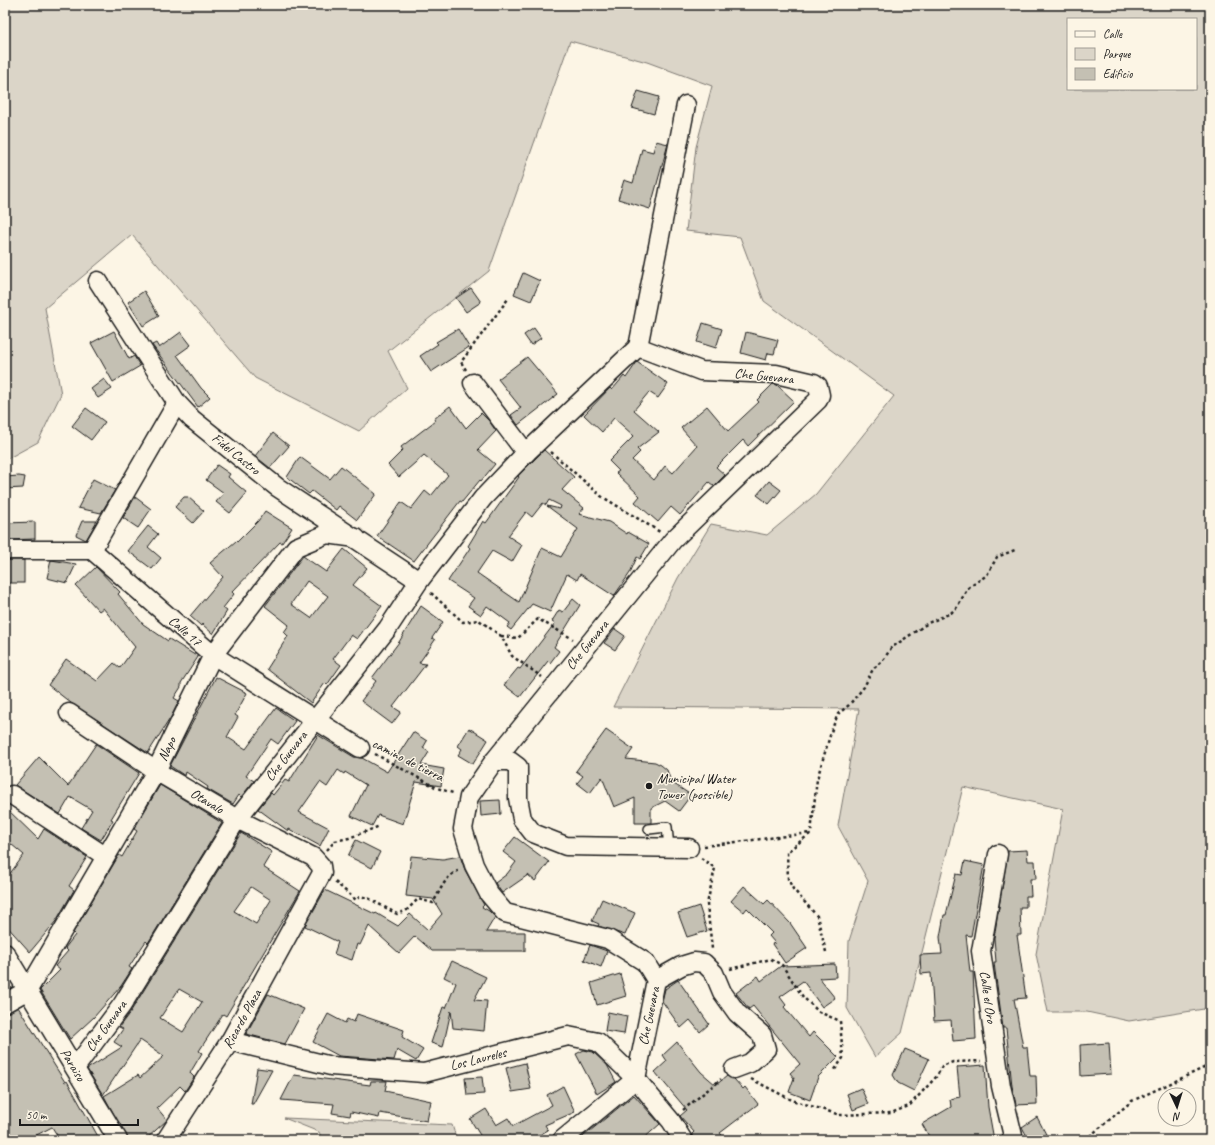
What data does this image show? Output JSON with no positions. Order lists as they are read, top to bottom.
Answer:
{
  "streets": {
    "street": [
      "Che Guevara",
      "Fidel Castro",
      "Calle 17",
      "Napo",
      "Otavalo",
      "Calle el Oro",
      "Ricardo Plaza",
      "Los Laureles",
      "Paraiso"
    ],
    "path": ["camino de tierra"]
  },
  "crossings": [
    ["Che Guevara", "Fidel Castro"],
    ["Che Guevara", "Calle 17"],
    ["Che Guevara", "camino de tierra"],
    ["Che Guevara", "Otavalo"],
    ["Che Guevara", "Los Laureles"],
    ["Che Guevara", "Paraiso"],
    ["Fidel Castro", "Napo"],
    ["Calle 17", "Napo"],
    ["Calle 17", "camino de tierra"],
    ["Napo", "Otavalo"],
    ["Napo", "Paraiso"],
    ["Ricardo Plaza", "Los Laureles"]
  ],
  "places": ["Municipal Water Tower (possible)"],
  "legend": ["Calle", "Parque", "Edificio"],
  "scale_bar": "50 m",
  "north": "bottom"
}
